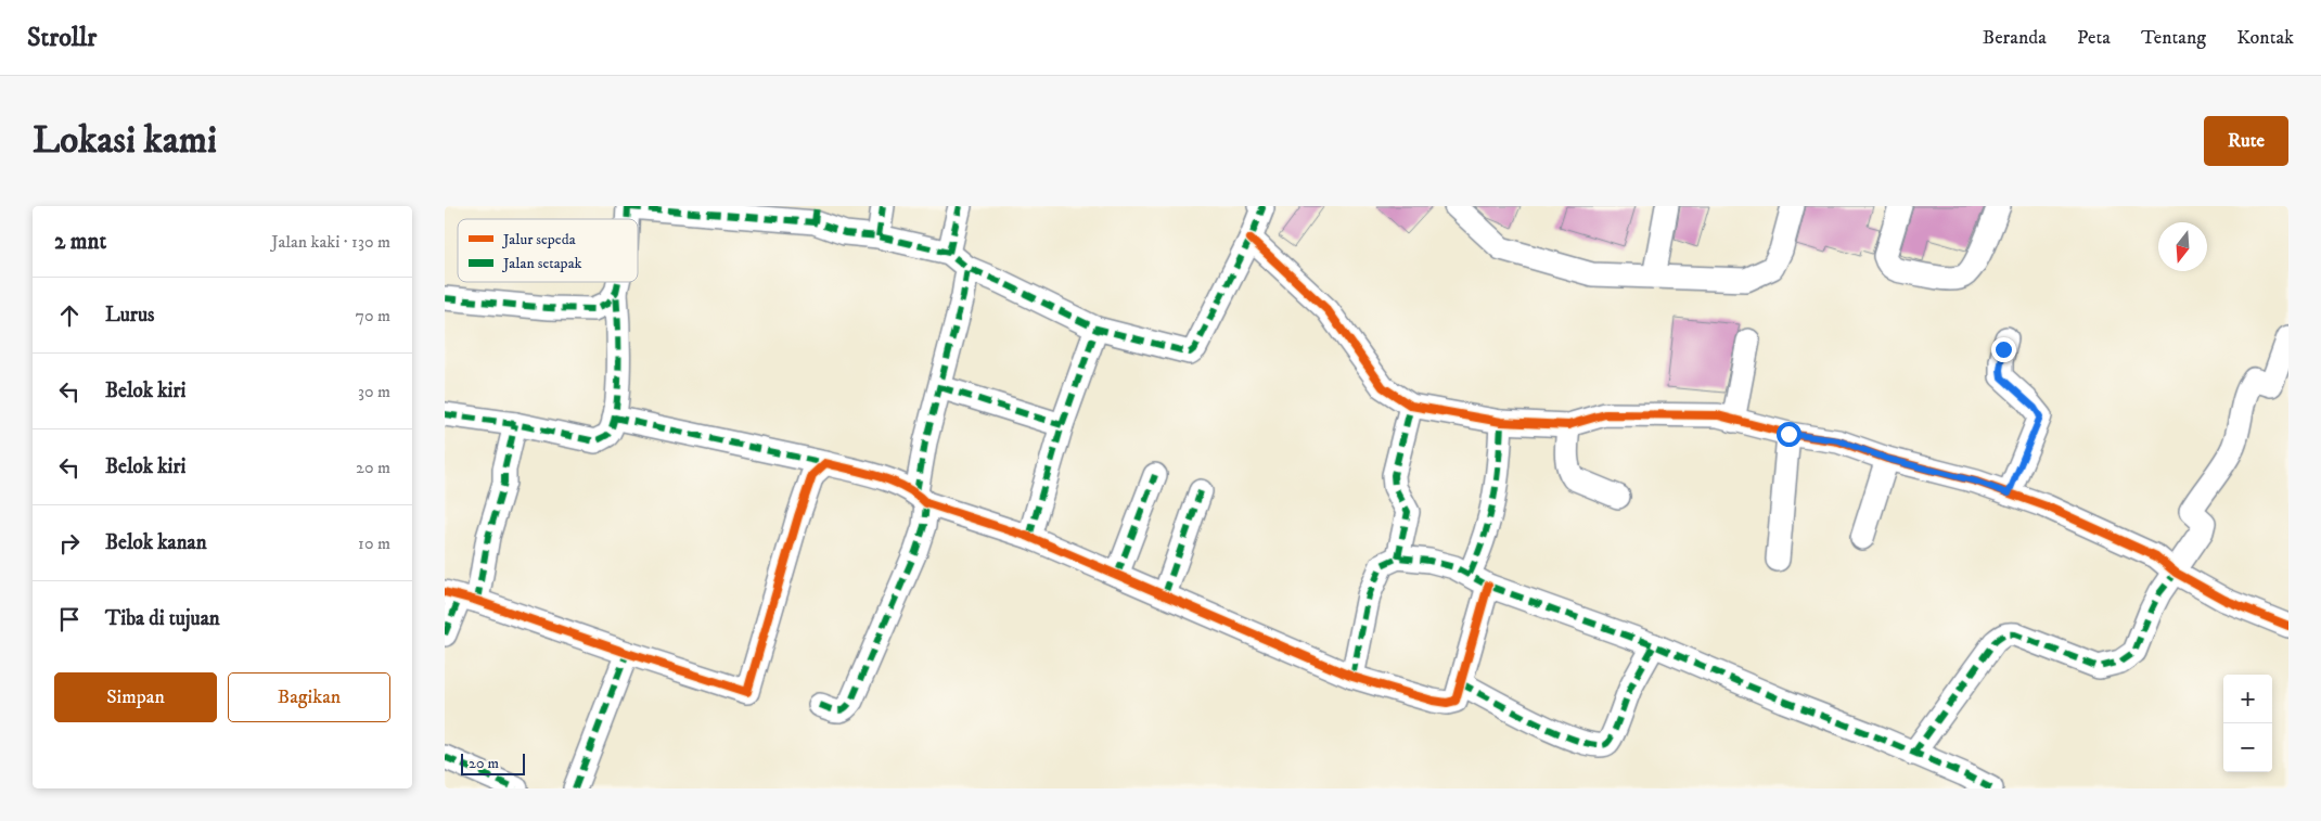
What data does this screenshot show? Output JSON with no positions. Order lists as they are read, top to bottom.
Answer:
{
  "legend": ["Jalur sepeda", "Jalan setapak"],
  "scale_bar": "20 m",
  "north": "bottom",
  "page": {
    "header": "Strollr",
    "nav": [
      "Beranda",
      "Peta",
      "Tentang",
      "Kontak"
    ],
    "buttons": [
      "Rute",
      ["Simpan", "Bagikan"]
    ],
    "title": "Lokasi kami",
    "heading": ["2 mnt", "Jalan kaki · 130 m"],
    "list": [
      ["Lurus", "70 m"],
      ["Belok kiri", "30 m"],
      ["Belok kiri", "20 m"],
      ["Belok kanan", "10 m"],
      "Tiba di tujuan"
    ],
    "map_buttons": ["+", "−"],
    "scale": "20 m"
  }
}
